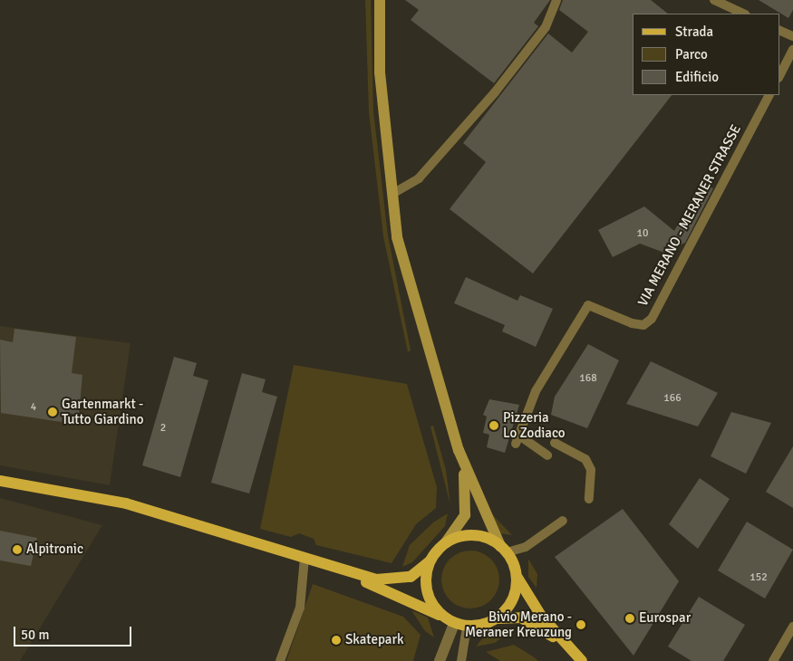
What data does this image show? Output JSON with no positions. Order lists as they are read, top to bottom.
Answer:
{
  "streets": {
    "lane": ["VIA MERANO - MERANER STRASSE"]
  },
  "places": [
    "Gartenmarkt - Tutto Giardino",
    "Pizzeria Lo Zodiaco",
    "Alpitronic",
    "Eurospar",
    "Bivio Merano - Meraner Kreuzung",
    "Skatepark"
  ],
  "house_numbers": [
    "10",
    "168",
    "166",
    "4",
    "2",
    "152"
  ],
  "legend": ["Strada", "Parco", "Edificio"],
  "scale_bar": "50 m"
}
